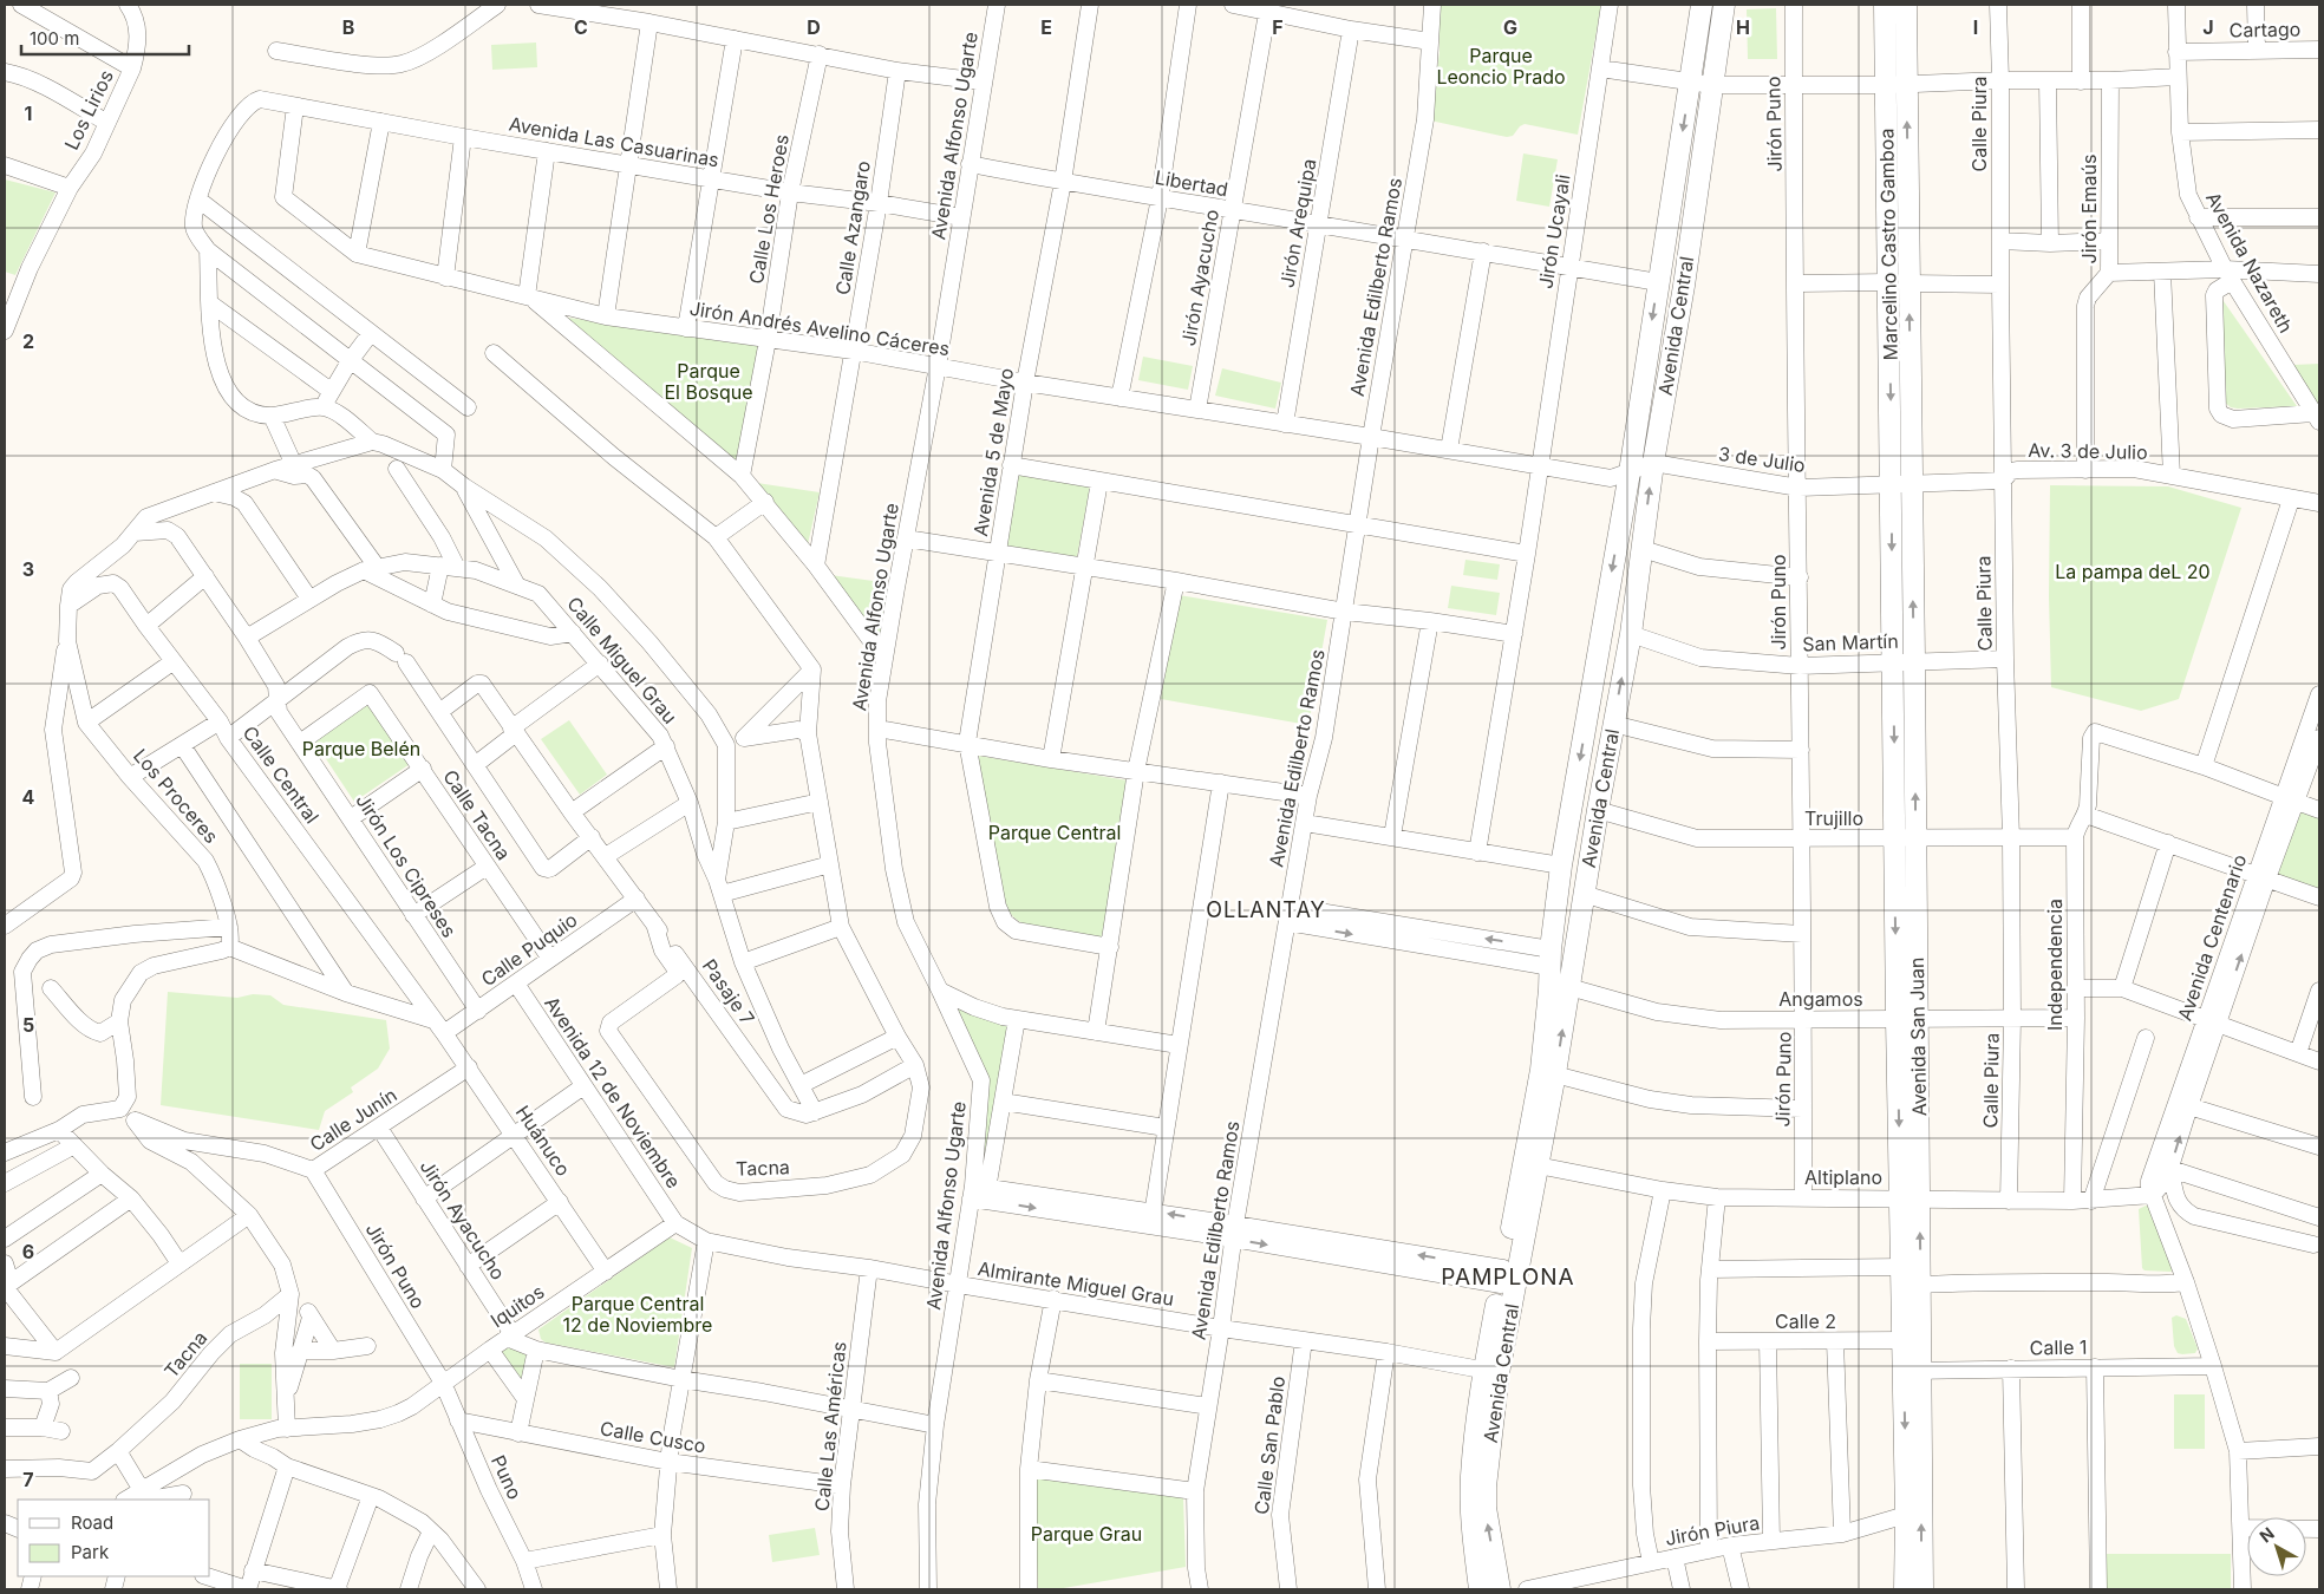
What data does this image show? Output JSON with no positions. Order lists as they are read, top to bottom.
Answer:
{
  "streets": {
    "main road": ["Marcelino Castro Gamboa", "Avenida Central", "Avenida San Juan"],
    "street": [
      "Cartago",
      "Los Lirios",
      "Jirón Puno",
      "Calle Piura",
      "Avenida Alfonso Ugarte",
      "Avenida Las Casuarinas",
      "Libertad",
      "Calle Los Heroes",
      "Jirón Emaús",
      "Jirón Arequipa",
      "Calle Azangaro",
      "Jirón Ucayali",
      "Avenida Nazareth",
      "Jirón Ayacucho",
      "Avenida Edilberto Ramos",
      "Jirón Andrés Avelino Cáceres",
      "Av. 3 de Julio",
      "Avenida 5 de Mayo",
      "3 de Julio",
      "San Martín",
      "Calle Miguel Grau",
      "Calle Central",
      "Los Proceres",
      "Calle Tacna",
      "Trujillo",
      "Jirón Los Cipreses",
      "Avenida Centenario",
      "Calle Puquio",
      "Independencia",
      "Pasaje 7",
      "Angamos",
      "Avenida 12 de Noviembre",
      "Calle Junín",
      "Huánuco",
      "Tacna",
      "Altiplano",
      "Almirante Miguel Grau",
      "Iquitos",
      "Calle 2",
      "Calle 1",
      "Calle Las Américas",
      "Calle Cusco",
      "Calle San Pablo",
      "Puno",
      "Jirón Piura"
    ]
  },
  "crossings": [
    ["Cartago", "Avenida Nazareth"],
    ["Jirón Puno", "3 de Julio"],
    ["Jirón Puno", "San Martín"],
    ["Jirón Puno", "Trujillo"],
    ["Jirón Puno", "Angamos"],
    ["Jirón Puno", "Calle Junín"],
    ["Jirón Puno", "Altiplano"],
    ["Jirón Puno", "Iquitos"],
    ["Jirón Puno", "Puno"],
    ["Calle Piura", "Av. 3 de Julio"],
    ["Calle Piura", "San Martín"],
    ["Calle Piura", "Trujillo"],
    ["Calle Piura", "Angamos"],
    ["Calle Piura", "Altiplano"],
    ["Avenida Alfonso Ugarte", "Avenida Las Casuarinas"],
    ["Avenida Alfonso Ugarte", "Libertad"],
    ["Avenida Alfonso Ugarte", "Jirón Andrés Avelino Cáceres"],
    ["Avenida Alfonso Ugarte", "Almirante Miguel Grau"],
    ["Avenida Las Casuarinas", "Calle Los Heroes"],
    ["Avenida Las Casuarinas", "Calle Azangaro"],
    ["Avenida Las Casuarinas", "Jirón Andrés Avelino Cáceres"],
    ["Libertad", "Jirón Arequipa"],
    ["Libertad", "Jirón Ucayali"],
    ["Libertad", "Jirón Ayacucho"],
    ["Libertad", "Avenida Edilberto Ramos"],
    ["Libertad", "Avenida Central"],
    ["Libertad", "Avenida 5 de Mayo"],
    ["Calle Los Heroes", "Jirón Andrés Avelino Cáceres"],
    ["Jirón Emaús", "Av. 3 de Julio"],
    ["Jirón Arequipa", "Jirón Andrés Avelino Cáceres"],
    ["Calle Azangaro", "Jirón Andrés Avelino Cáceres"],
    ["Jirón Ucayali", "Jirón Andrés Avelino Cáceres"],
    ["Marcelino Castro Gamboa", "Av. 3 de Julio"],
    ["Marcelino Castro Gamboa", "3 de Julio"],
    ["Marcelino Castro Gamboa", "Avenida San Juan"],
    ["Jirón Ayacucho", "Jirón Andrés Avelino Cáceres"],
    ["Jirón Ayacucho", "Calle Junín"],
    ["Jirón Ayacucho", "Iquitos"],
    ["Avenida Edilberto Ramos", "Jirón Andrés Avelino Cáceres"],
    ["Avenida Edilberto Ramos", "Almirante Miguel Grau"],
    ["Avenida Central", "Jirón Andrés Avelino Cáceres"],
    ["Avenida Central", "3 de Julio"],
    ["Avenida Central", "San Martín"],
    ["Avenida Central", "Trujillo"],
    ["Avenida Central", "Angamos"],
    ["Avenida Central", "Altiplano"],
    ["Avenida Central", "Almirante Miguel Grau"],
    ["Jirón Andrés Avelino Cáceres", "Avenida 5 de Mayo"],
    ["Av. 3 de Julio", "3 de Julio"],
    ["Av. 3 de Julio", "Avenida San Juan"],
    ["3 de Julio", "Avenida San Juan"],
    ["San Martín", "Avenida San Juan"],
    ["Calle Miguel Grau", "Jirón Los Cipreses"],
    ["Calle Miguel Grau", "Pasaje 7"],
    ["Calle Central", "Los Proceres"],
    ["Calle Central", "Calle Puquio"],
    ["Calle Central", "Huánuco"],
    ["Los Proceres", "Jirón Los Cipreses"],
    ["Calle Tacna", "Jirón Los Cipreses"],
    ["Calle Tacna", "Calle Puquio"],
    ["Trujillo", "Independencia"],
    ["Trujillo", "Avenida San Juan"],
    ["Jirón Los Cipreses", "Calle Puquio"],
    ["Avenida Centenario", "Altiplano"],
    ["Avenida Centenario", "Calle 1"],
    ["Calle Puquio", "Pasaje 7"],
    ["Calle Puquio", "Avenida 12 de Noviembre"],
    ["Calle Puquio", "Huánuco"],
    ["Independencia", "Angamos"],
    ["Independencia", "Altiplano"],
    ["Pasaje 7", "Tacna"],
    ["Angamos", "Avenida San Juan"],
    ["Avenida San Juan", "Altiplano"],
    ["Avenida San Juan", "Calle 2"],
    ["Avenida San Juan", "Calle 1"],
    ["Avenida San Juan", "Jirón Piura"],
    ["Avenida 12 de Noviembre", "Almirante Miguel Grau"],
    ["Avenida 12 de Noviembre", "Iquitos"],
    ["Calle Junín", "Huánuco"],
    ["Huánuco", "Iquitos"],
    ["Almirante Miguel Grau", "Iquitos"],
    ["Almirante Miguel Grau", "Calle Las Américas"],
    ["Almirante Miguel Grau", "Calle San Pablo"],
    ["Iquitos", "Puno"],
    ["Calle Las Américas", "Calle Cusco"],
    ["Calle Cusco", "Puno"]
  ],
  "districts": ["OLLANTAY", "PAMPLONA"],
  "parks": [
    "Parque Leoncio Prado",
    "Parque El Bosque",
    "La pampa deL 20",
    "Parque Belén",
    "Parque Central",
    "Parque Central 12 de Noviembre",
    "Parque Grau"
  ],
  "legend": ["Road", "Park"],
  "scale_bar": "100 m",
  "north": "top left",
  "grid": {
    "columns": [
      "B",
      "C",
      "D",
      "E",
      "F",
      "G",
      "H",
      "I",
      "J"
    ],
    "rows": [
      "1",
      "2",
      "3",
      "4",
      "5",
      "6",
      "7"
    ]
  }
}
